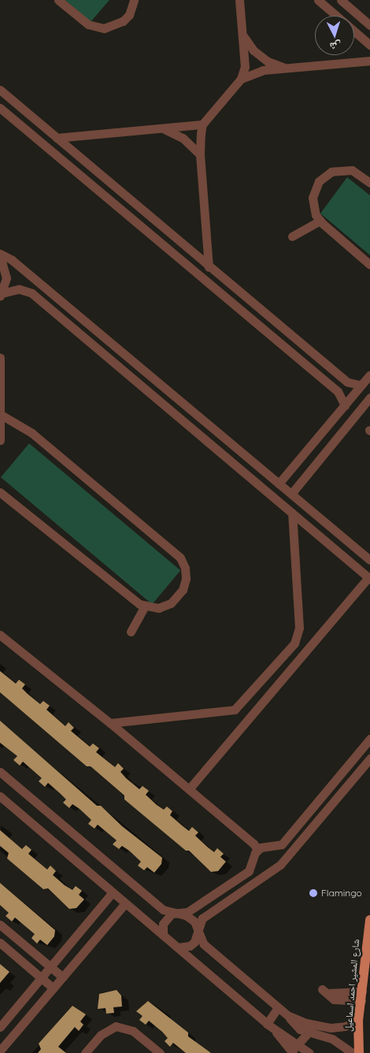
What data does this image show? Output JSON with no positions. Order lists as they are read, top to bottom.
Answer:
{
  "streets": {
    "main road": ["شارع المشير احمد اسماعيل"]
  },
  "places": ["Flamingo"],
  "north": "bottom"
}
